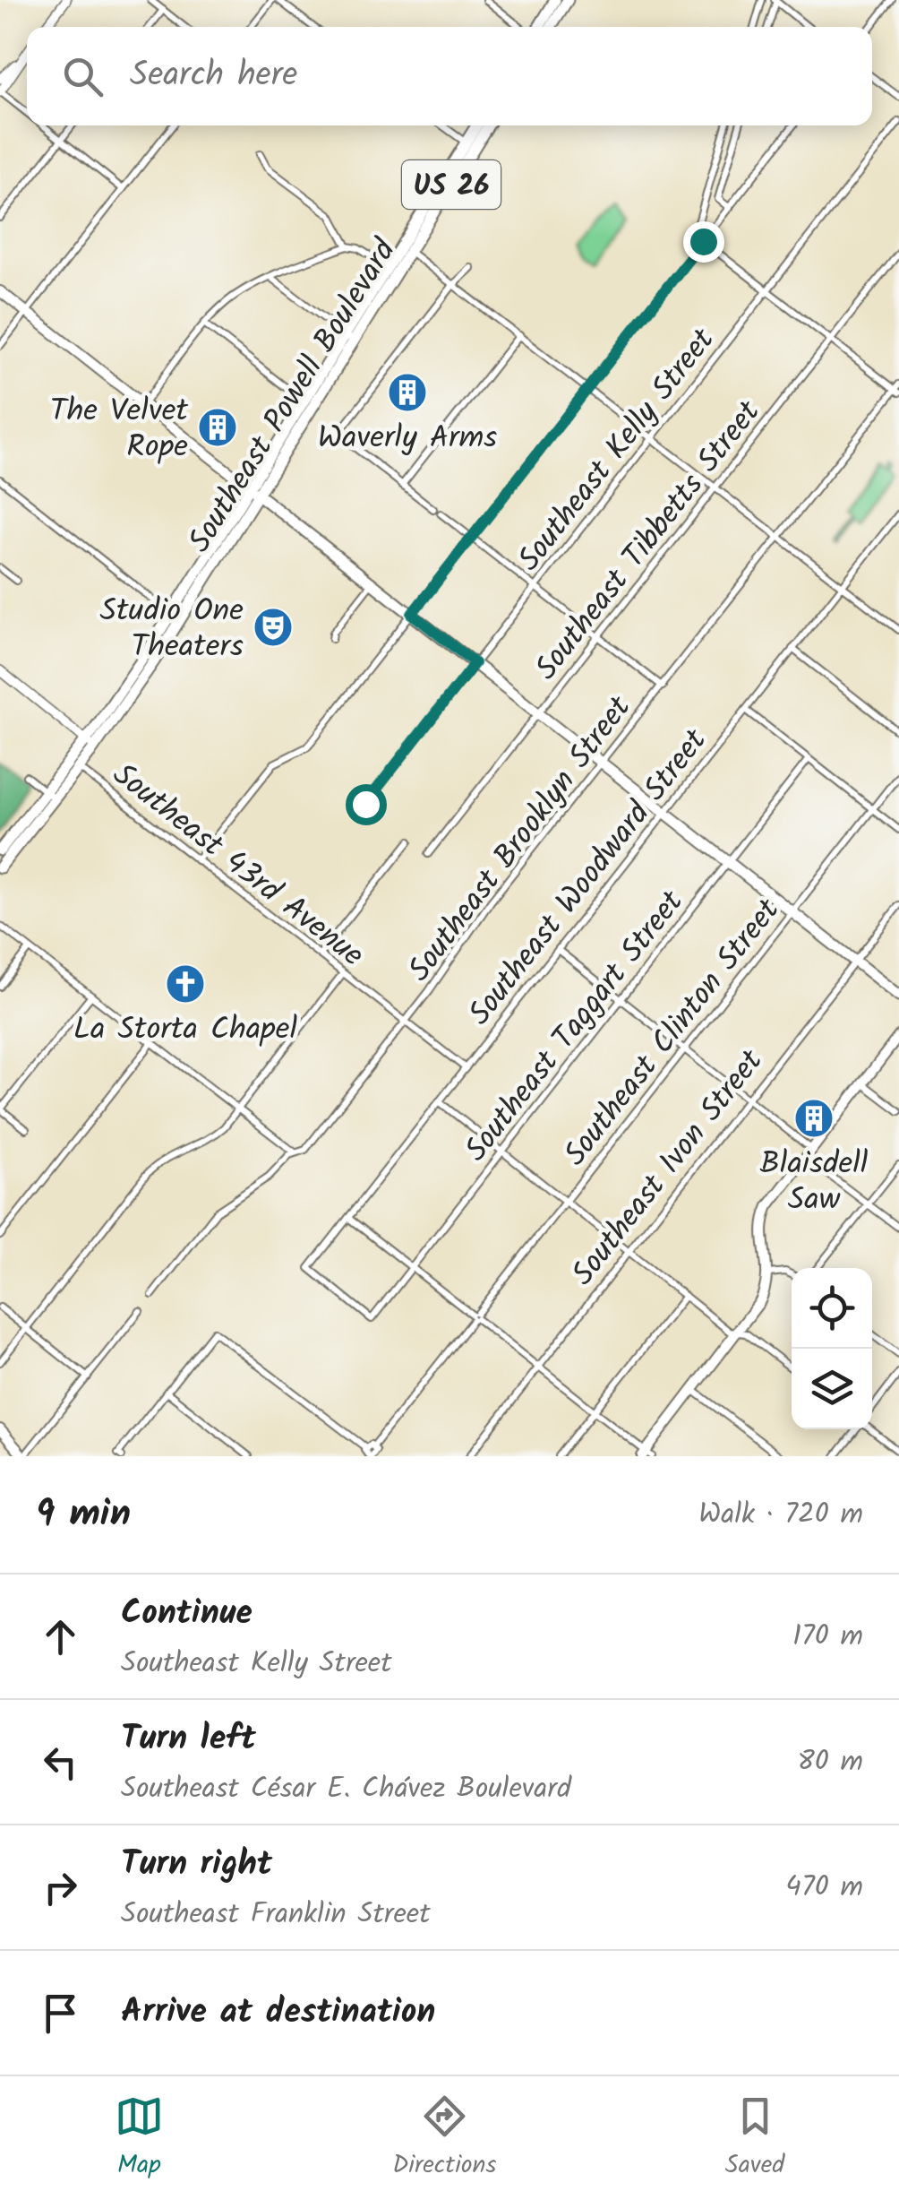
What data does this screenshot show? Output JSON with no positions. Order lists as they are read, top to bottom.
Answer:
{
  "streets": {
    "main road": ["US 26", "Southeast Powell Boulevard"],
    "street": [
      "Southeast Kelly Street",
      "Southeast Tibbetts Street",
      "Southeast Brooklyn Street",
      "Southeast 43rd Avenue",
      "Southeast Woodward Street",
      "Southeast Taggart Street",
      "Southeast Clinton Street",
      "Southeast Ivon Street"
    ]
  },
  "crossings": [
    ["Southeast Powell Boulevard", "Southeast 43rd Avenue"],
    ["Southeast Brooklyn Street", "Southeast 43rd Avenue"],
    ["Southeast 43rd Avenue", "Southeast Woodward Street"],
    ["Southeast Woodward Street", "Southeast Taggart Street"]
  ],
  "places": {
    "building": ["Waverly Arms", "The Velvet Rope", "Blaisdell Saw"],
    "theatre": ["Studio One Theaters"],
    "church": ["La Storta Chapel"]
  },
  "page": {
    "search": "Search here",
    "heading": ["9 min", "Walk · 720 m"],
    "list": [
      ["Continue", "Southeast Kelly Street", "170 m"],
      ["Turn left", "Southeast César E. Chávez Boulevard", "80 m"],
      ["Turn right", "Southeast Franklin Street", "470 m"],
      "Arrive at destination"
    ],
    "nav": ["Map", "Directions", "Saved"]
  }
}
